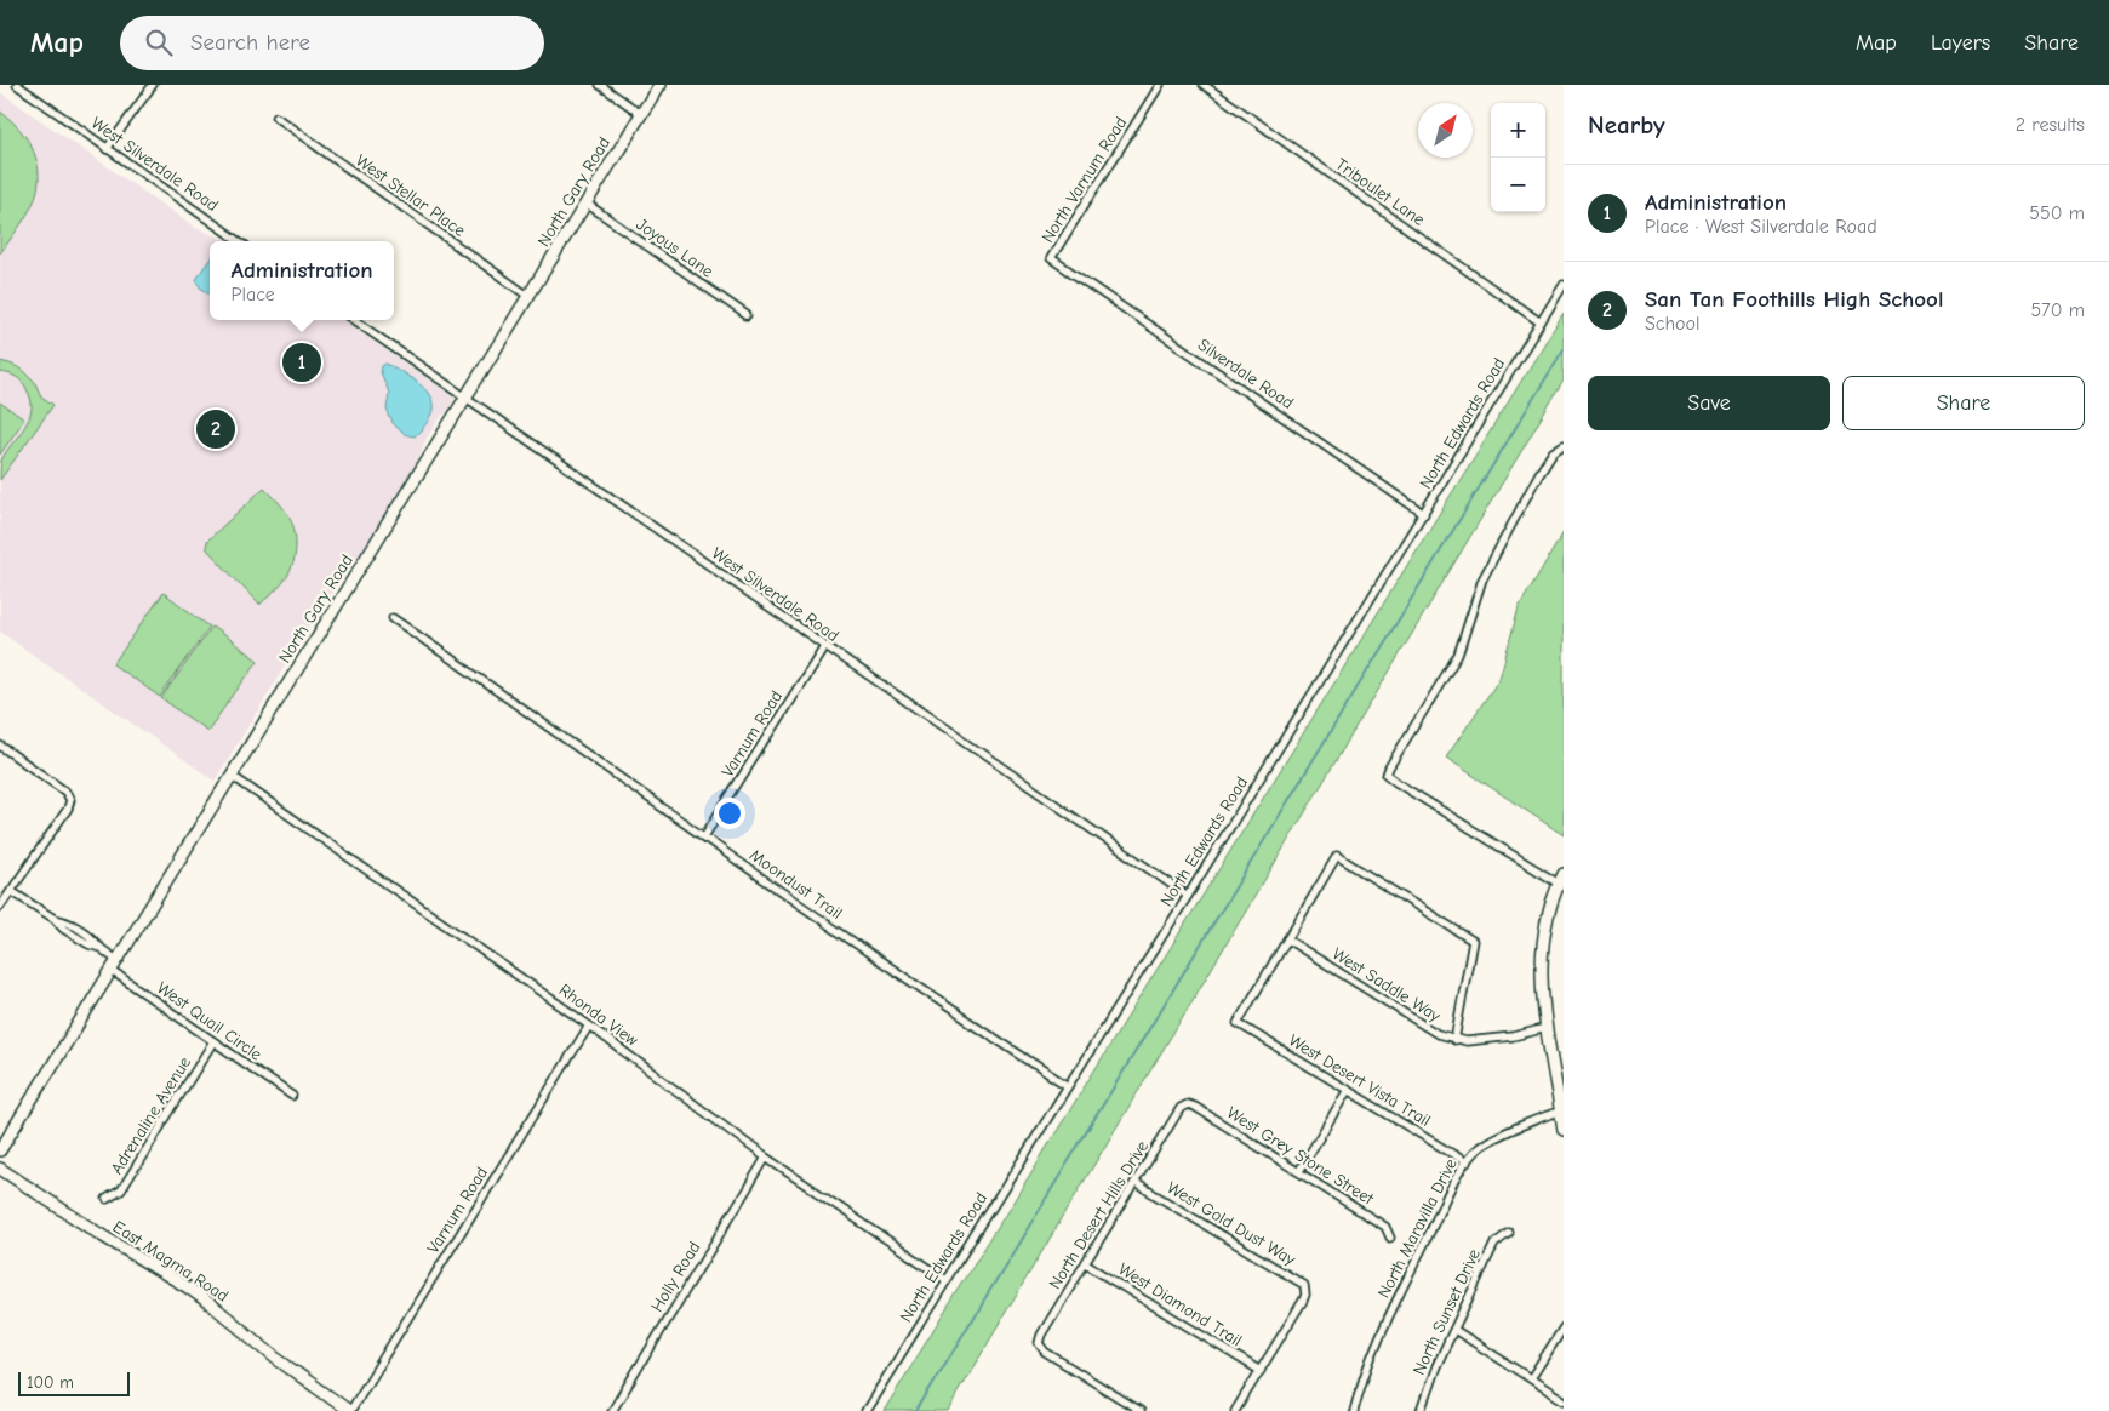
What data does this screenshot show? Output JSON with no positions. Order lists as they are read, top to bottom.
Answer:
{
  "streets": {
    "street": [
      "West Silverdale Road",
      "North Varnum Road",
      "North Gary Road",
      "Triboulet Lane",
      "West Stellar Place",
      "Joyous Lane",
      "Silverdale Road",
      "North Edwards Road",
      "Varnum Road",
      "Moondust Trail",
      "West Saddle Way",
      "Rhonda View",
      "West Quail Circle",
      "West Desert Vista Trail",
      "Adrenaline Avenue",
      "West Grey Stone Street",
      "North Desert Hills Drive",
      "West Gold Dust Way",
      "North Maravilla Drive",
      "East Magma Road",
      "Holly Road",
      "West Diamond Trail",
      "North Sunset Drive"
    ]
  },
  "crossings": [
    ["West Silverdale Road", "North Gary Road"],
    ["West Silverdale Road", "North Edwards Road"],
    ["West Silverdale Road", "Varnum Road"],
    ["North Varnum Road", "Silverdale Road"],
    ["North Gary Road", "West Stellar Place"],
    ["North Gary Road", "Joyous Lane"],
    ["North Gary Road", "Rhonda View"],
    ["North Gary Road", "West Quail Circle"],
    ["Triboulet Lane", "North Edwards Road"],
    ["Silverdale Road", "North Edwards Road"],
    ["North Edwards Road", "Moondust Trail"],
    ["North Edwards Road", "Rhonda View"],
    ["Varnum Road", "Moondust Trail"],
    ["Varnum Road", "Rhonda View"],
    ["Varnum Road", "East Magma Road"],
    ["West Saddle Way", "West Desert Vista Trail"],
    ["Rhonda View", "Holly Road"],
    ["West Quail Circle", "Adrenaline Avenue"],
    ["West Desert Vista Trail", "North Maravilla Drive"],
    ["West Grey Stone Street", "North Desert Hills Drive"],
    ["North Desert Hills Drive", "West Gold Dust Way"],
    ["North Desert Hills Drive", "West Diamond Trail"],
    ["West Gold Dust Way", "West Diamond Trail"]
  ],
  "scale_bar": "100 m",
  "north": "top right",
  "page": {
    "header": "Map",
    "search": "Search here",
    "nav": ["Map", "Layers", "Share"],
    "heading": ["Nearby", "2 results"],
    "map_buttons": ["+", "−"],
    "list": [
      {
        "mark": "1",
        "name": "Administration",
        "note": "Place · West Silverdale Road",
        "value": "550 m"
      },
      {
        "mark": "2",
        "name": "San Tan Foothills High School",
        "note": "School",
        "value": "570 m"
      }
    ],
    "popup": ["Administration", "Place"],
    "pins": ["1", "2"],
    "buttons": ["Save", "Share"],
    "scale": "100 m"
  }
}
